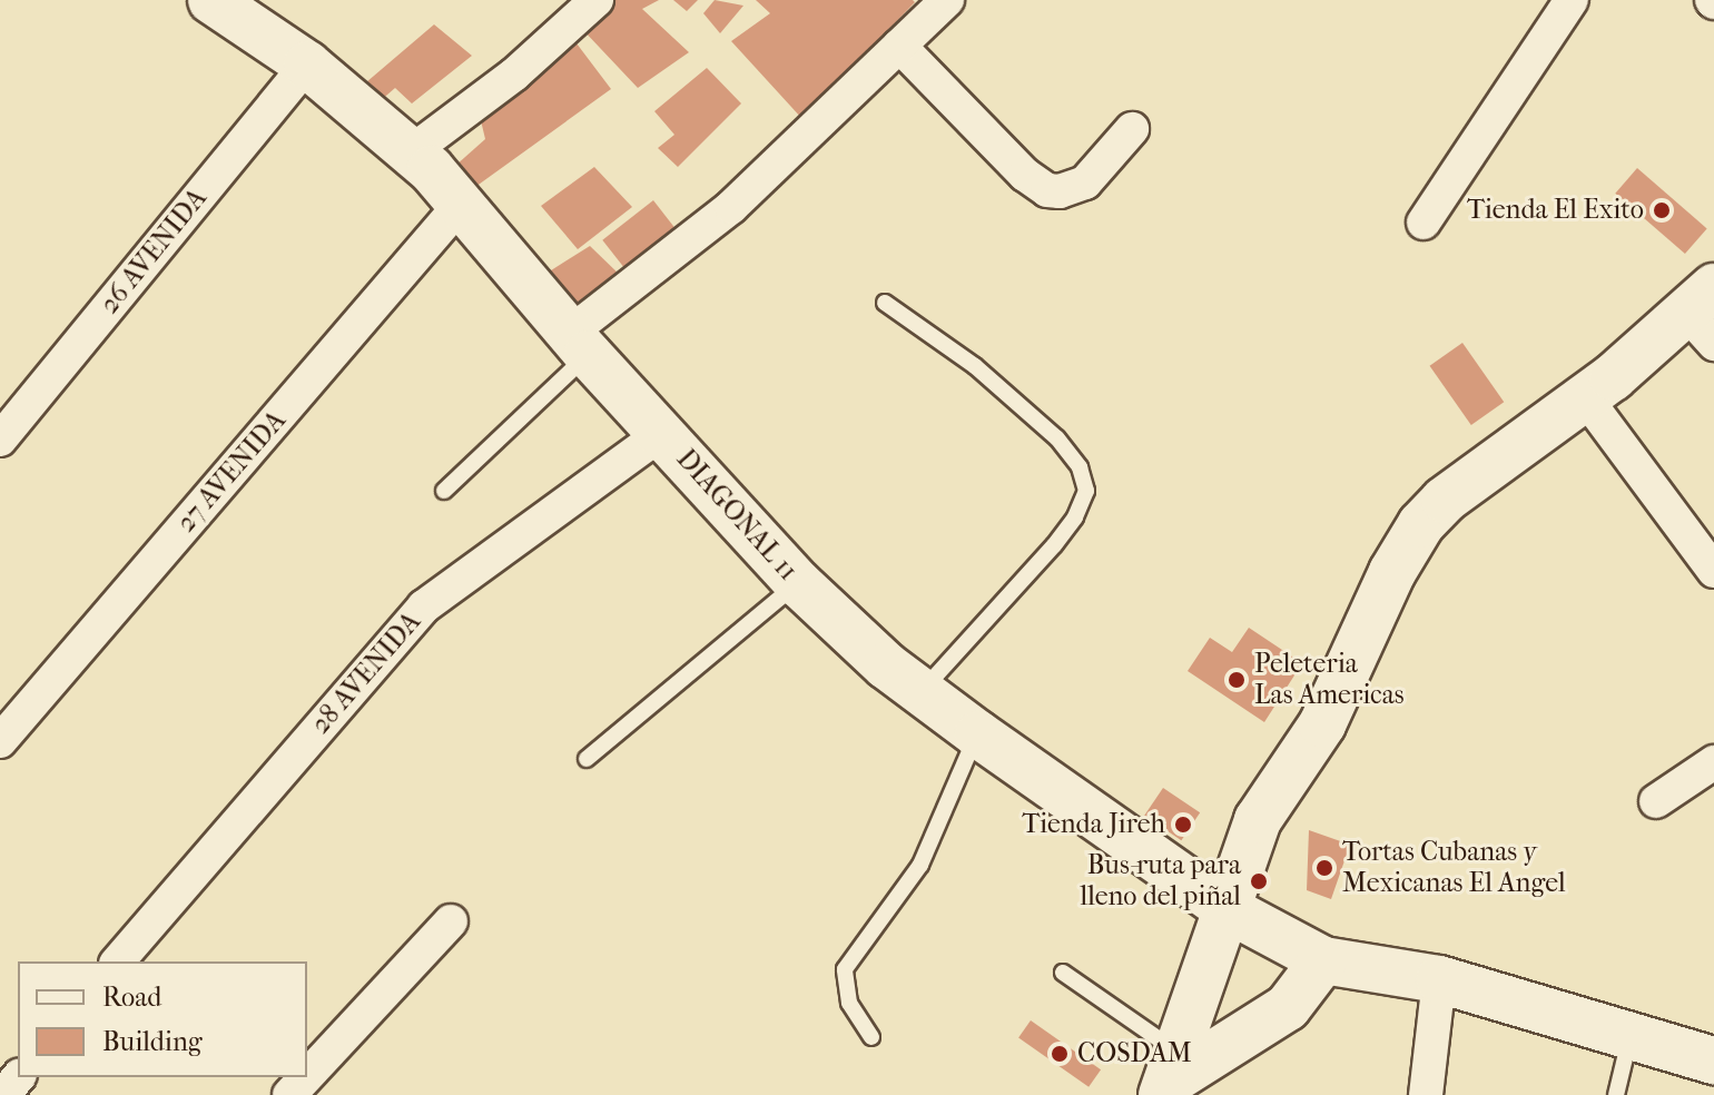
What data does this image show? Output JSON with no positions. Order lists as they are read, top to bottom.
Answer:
{
  "streets": {
    "street": [
      "26 AVENIDA",
      "27 AVENIDA",
      "DIAGONAL 11",
      "28 AVENIDA"
    ]
  },
  "crossings": [
    ["26 AVENIDA", "DIAGONAL 11"],
    ["27 AVENIDA", "DIAGONAL 11"],
    ["DIAGONAL 11", "28 AVENIDA"]
  ],
  "places": [
    "Tienda El Exito",
    "Peleteria Las Americas",
    "Tienda Jireh",
    "Tortas Cubanas y Mexicanas El Angel",
    "Bus-ruta para lleno del piñal",
    "COSDAM"
  ],
  "legend": ["Road", "Building"]
}
